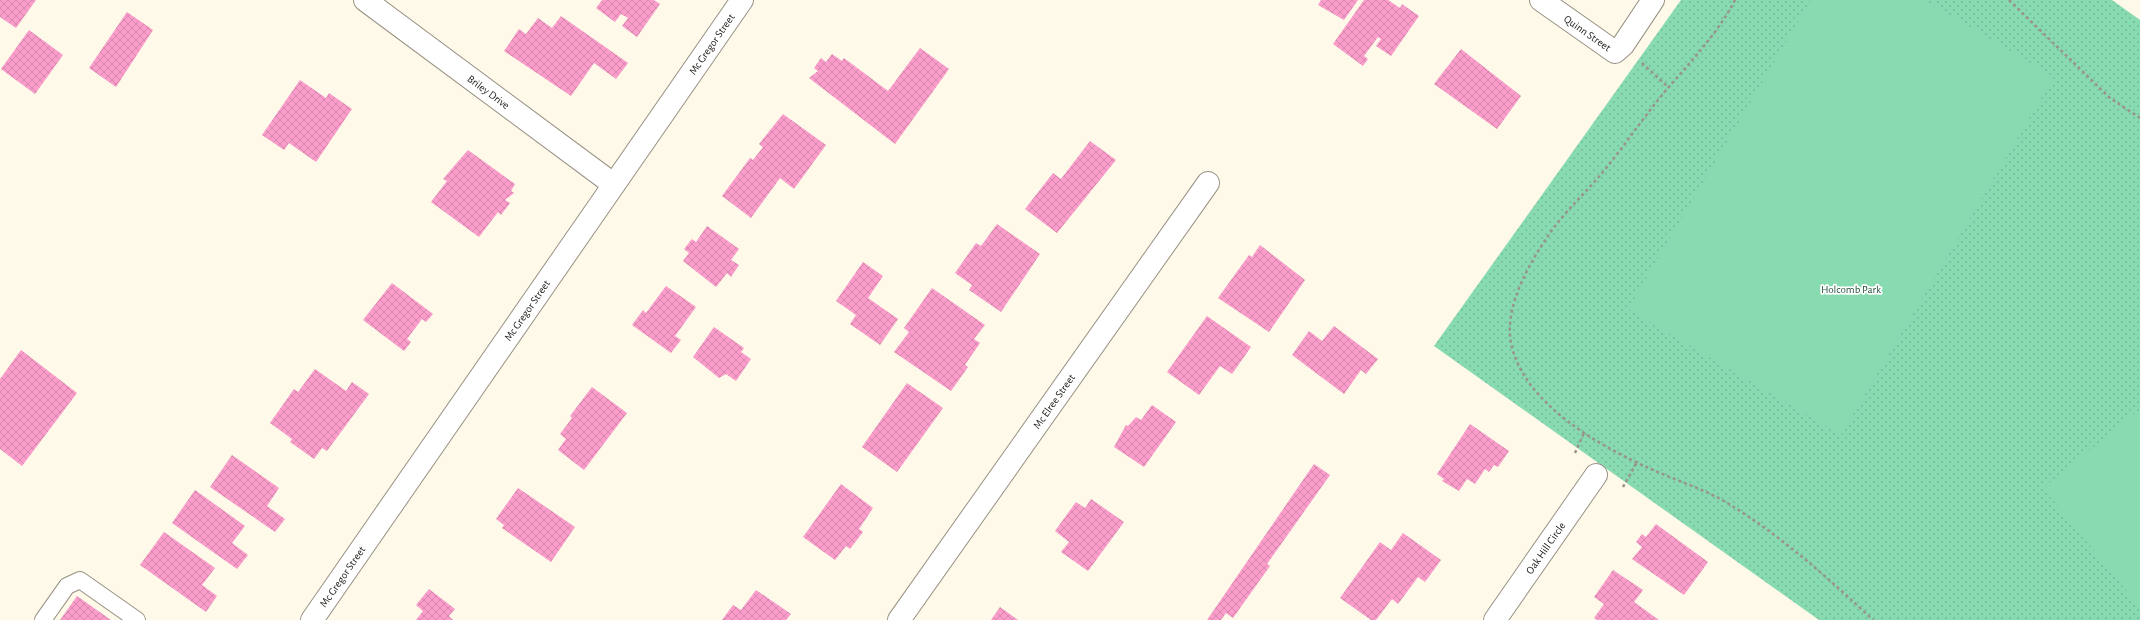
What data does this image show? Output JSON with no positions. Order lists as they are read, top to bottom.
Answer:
{
  "streets": {
    "street": [
      "Quinn Street",
      "Mc Gregor Street",
      "Briley Drive",
      "Mc Elree Street",
      "Oak Hill Circle"
    ]
  },
  "crossings": [
    ["Mc Gregor Street", "Briley Drive"]
  ],
  "parks": ["Holcomb Park"]
}
